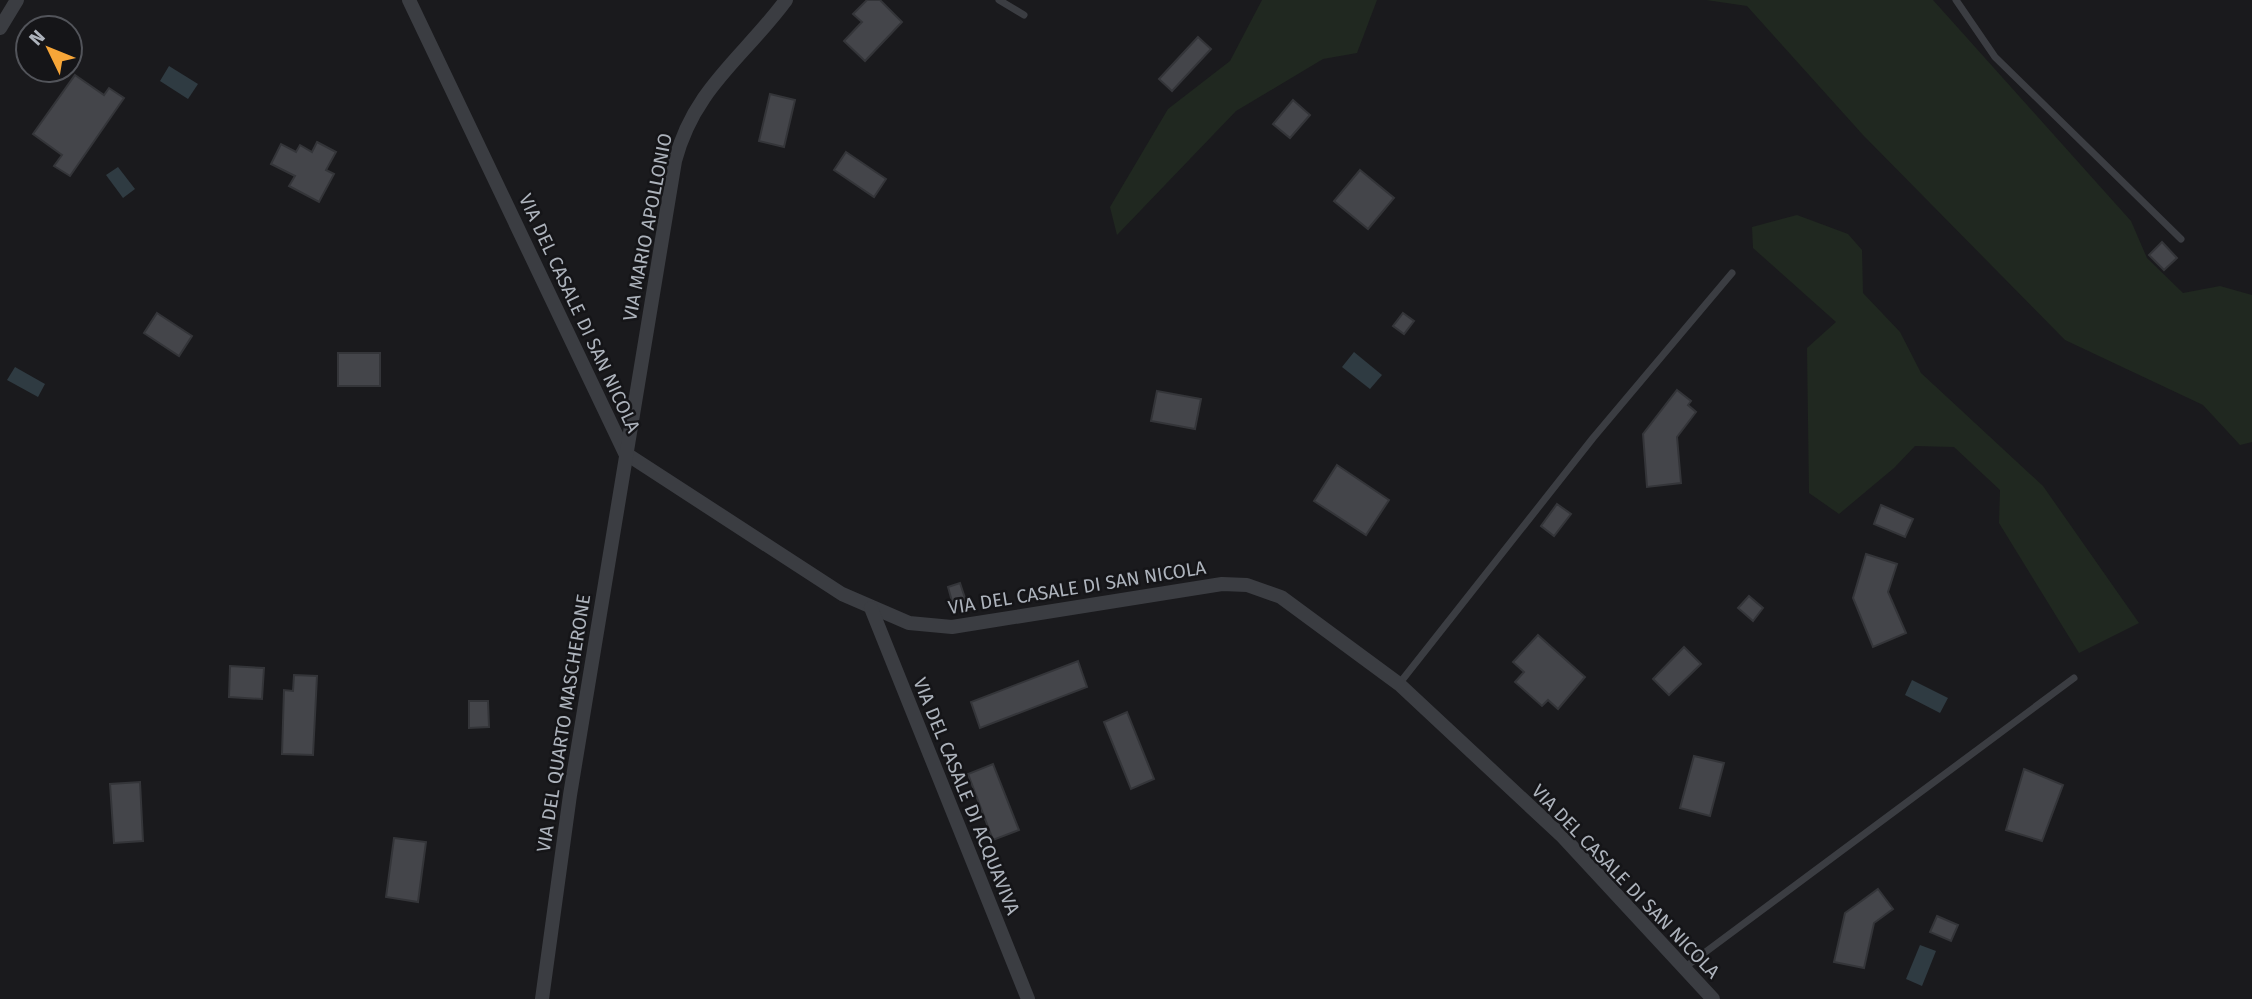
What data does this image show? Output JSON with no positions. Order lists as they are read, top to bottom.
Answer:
{
  "streets": {
    "street": [
      "VIA MARIO APOLLONIO",
      "VIA DEL CASALE DI SAN NICOLA",
      "VIA DEL QUARTO MASCHERONE",
      "VIA DEL CASALE DI ACQUAVIVA"
    ]
  },
  "crossings": [
    ["VIA MARIO APOLLONIO", "VIA DEL CASALE DI SAN NICOLA"],
    ["VIA MARIO APOLLONIO", "VIA DEL QUARTO MASCHERONE"],
    ["VIA DEL CASALE DI SAN NICOLA", "VIA DEL QUARTO MASCHERONE"],
    ["VIA DEL CASALE DI SAN NICOLA", "VIA DEL CASALE DI ACQUAVIVA"]
  ],
  "north": "top left"
}
